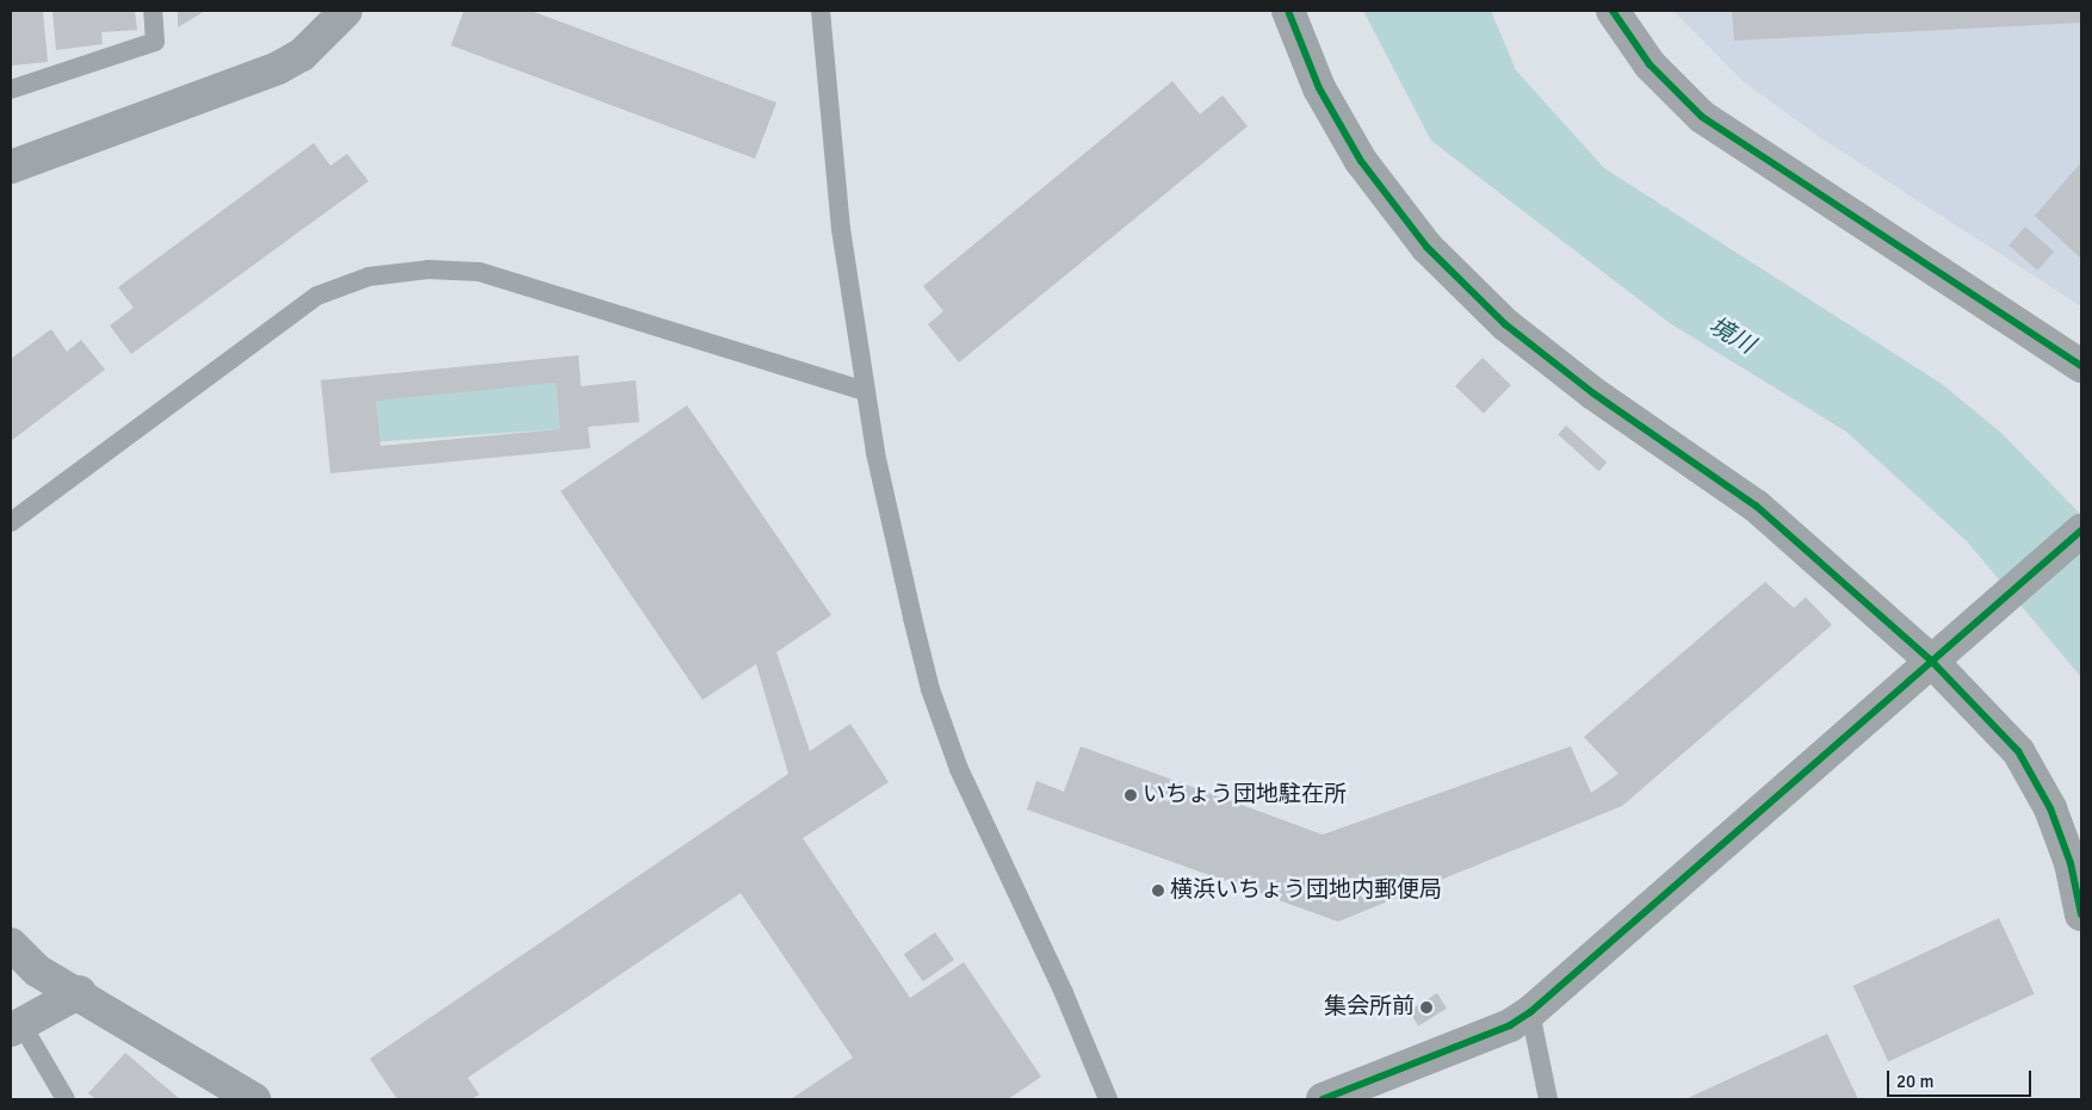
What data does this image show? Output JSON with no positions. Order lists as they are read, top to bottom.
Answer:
{
  "water": ["境川"],
  "places": ["いちょう団地駐在所", "横浜いちょう団地内郵便局", "集会所前"],
  "scale_bar": "20 m"
}
